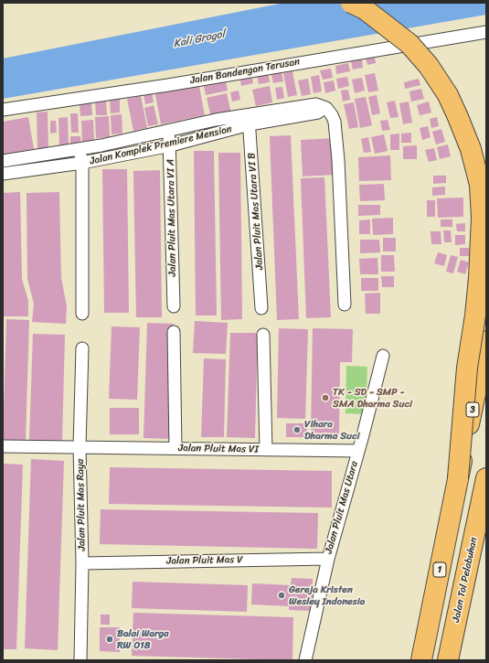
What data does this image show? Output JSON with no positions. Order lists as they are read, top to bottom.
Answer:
{
  "streets": {
    "highway": ["3", "1", "Jalan Tol Pelabuhan"],
    "street": [
      "Jalan Bandengan Terusan",
      "Jalan Komplek Premiere Mension",
      "Jalan Pluit Mas Utara VI B",
      "Jalan Pluit Mas Utara VI A",
      "Jalan Pluit Mas VI",
      "Jalan Pluit Mas Raya",
      "Jalan Pluit Mas Utara",
      "Jalan Pluit Mas V"
    ]
  },
  "crossings": [
    ["Jalan Komplek Premiere Mension", "Jalan Pluit Mas Utara VI B"],
    ["Jalan Komplek Premiere Mension", "Jalan Pluit Mas Utara VI A"],
    ["3", "1"],
    ["Jalan Pluit Mas VI", "Jalan Pluit Mas Raya"],
    ["Jalan Pluit Mas VI", "Jalan Pluit Mas Utara"],
    ["Jalan Pluit Mas Raya", "Jalan Pluit Mas V"],
    ["Jalan Pluit Mas Utara", "Jalan Pluit Mas V"]
  ],
  "water": ["Kali Grogol"],
  "places": [
    "TK - SD - SMP - SMA Dharma Suci",
    "Vihara Dharma Suci",
    "Gereja Kristen Wesley Indonesia",
    "Balai Warga RW 018"
  ]
}
